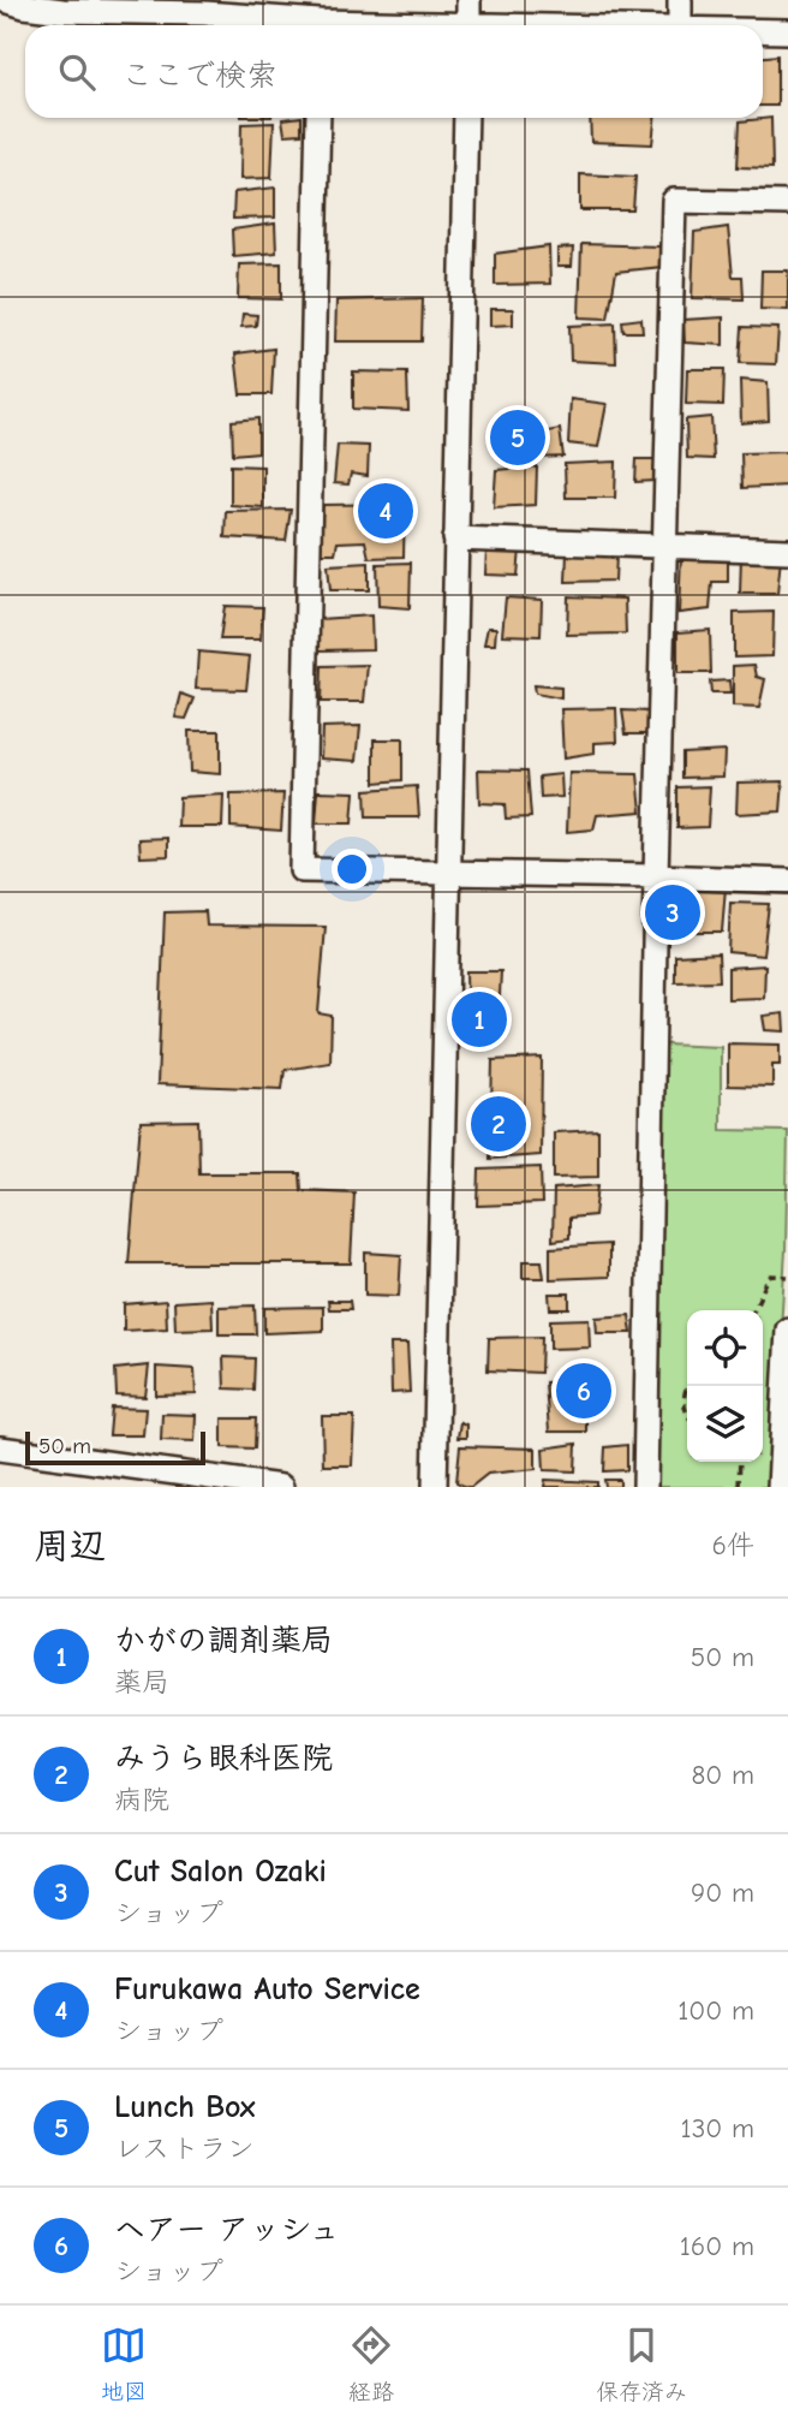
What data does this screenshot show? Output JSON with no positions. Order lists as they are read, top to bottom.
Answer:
{
  "scale_bar": "50 m",
  "page": {
    "search": "ここで検索",
    "pins": [
      "5",
      "4",
      "3",
      "1",
      "2",
      "6"
    ],
    "scale": "50 m",
    "heading": ["周辺", "6件"],
    "list": [
      {
        "mark": "1",
        "name": "かがの調剤薬局",
        "note": "薬局",
        "value": "50 m"
      },
      {
        "mark": "2",
        "name": "みうら眼科医院",
        "note": "病院",
        "value": "80 m"
      },
      {
        "mark": "3",
        "name": "Cut Salon Ozaki",
        "note": "ショップ",
        "value": "90 m"
      },
      {
        "mark": "4",
        "name": "Furukawa Auto Service",
        "note": "ショップ",
        "value": "100 m"
      },
      {
        "mark": "5",
        "name": "Lunch Box",
        "note": "レストラン",
        "value": "130 m"
      },
      {
        "mark": "6",
        "name": "ヘアー アッシュ",
        "note": "ショップ",
        "value": "160 m"
      }
    ],
    "nav": ["地図", "経路", "保存済み"]
  }
}
